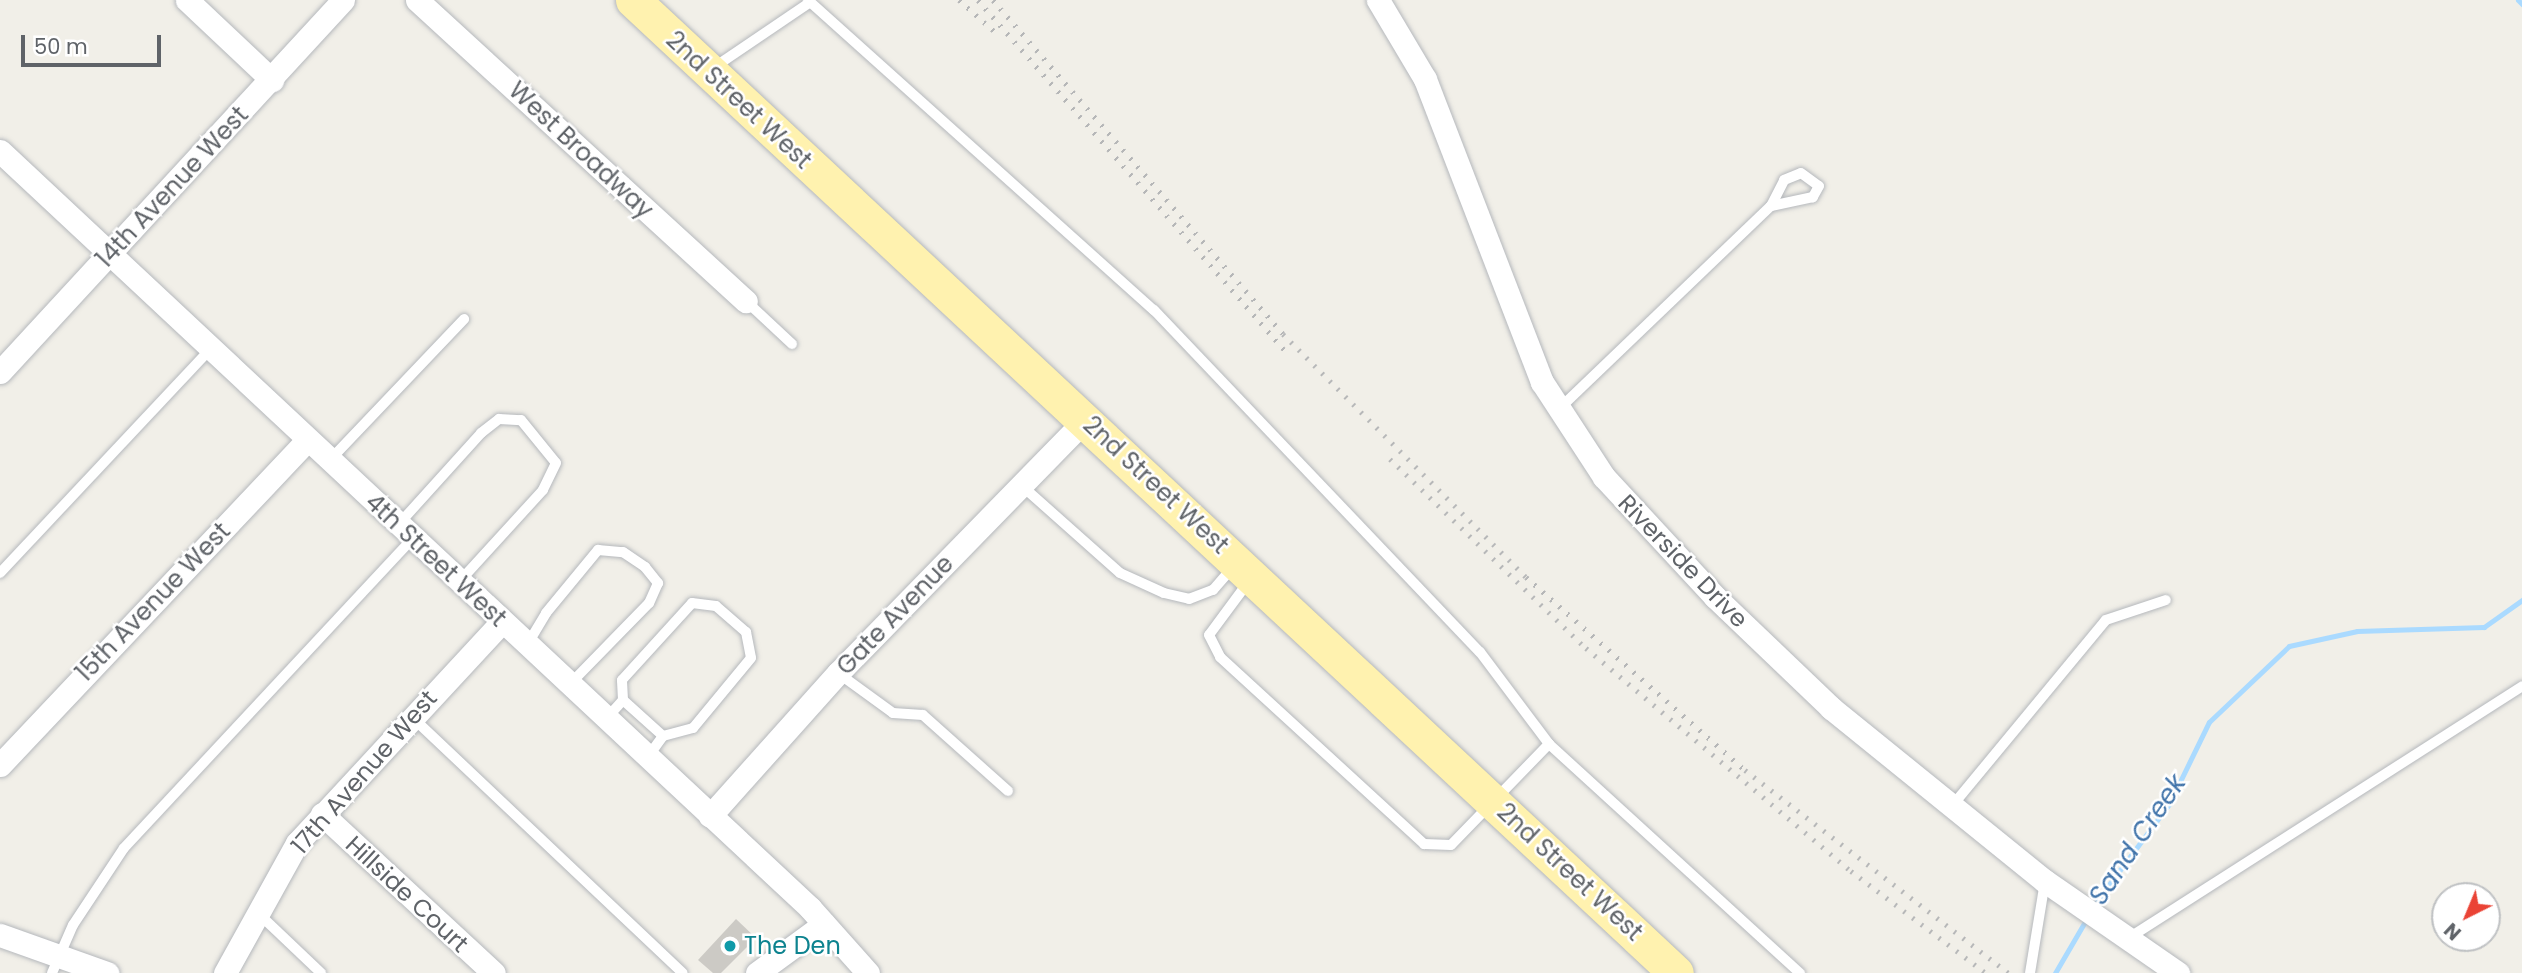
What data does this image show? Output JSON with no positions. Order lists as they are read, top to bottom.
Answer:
{
  "streets": {
    "main road": ["2nd Street West"],
    "street": [
      "West Broadway",
      "14th Avenue West",
      "4th Street West",
      "Riverside Drive",
      "15th Avenue West",
      "Gate Avenue",
      "17th Avenue West",
      "Hillside Court"
    ]
  },
  "crossings": [
    ["2nd Street West", "Gate Avenue"],
    ["14th Avenue West", "4th Street West"],
    ["4th Street West", "15th Avenue West"],
    ["4th Street West", "Gate Avenue"],
    ["4th Street West", "17th Avenue West"],
    ["17th Avenue West", "Hillside Court"]
  ],
  "water": ["Sand Creek"],
  "places": ["The Den"],
  "scale_bar": "50 m",
  "north": "bottom left"
}
